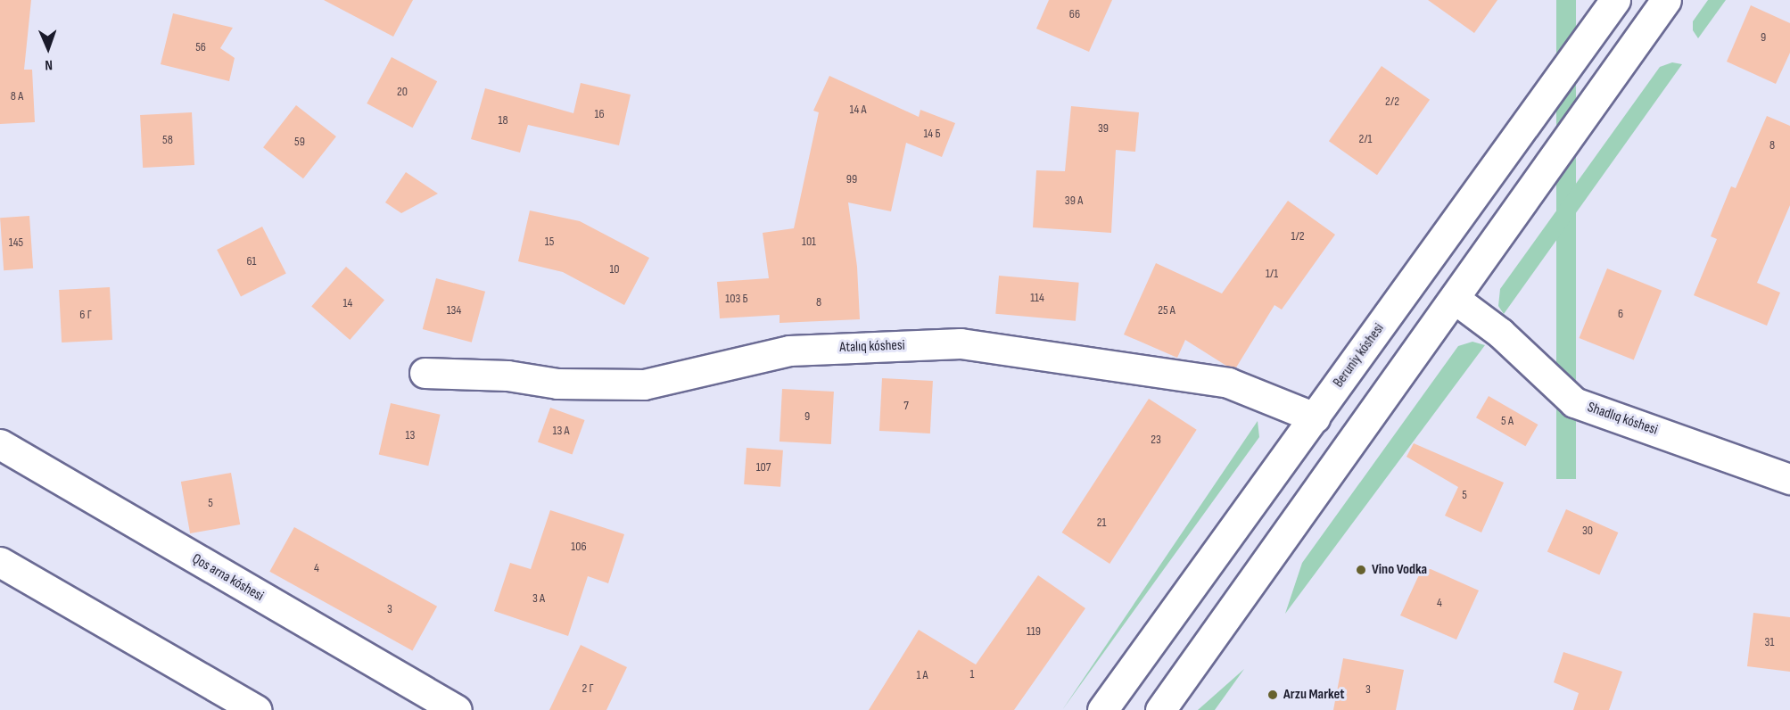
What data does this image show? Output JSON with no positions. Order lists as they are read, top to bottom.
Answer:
{
  "streets": {
    "street": [
      "Atalıq kóshesi",
      "Beruniy kóshesi",
      "Shadlıq kóshesi",
      "Qos arna kóshesi"
    ]
  },
  "crossings": [
    ["Atalıq kóshesi", "Beruniy kóshesi"]
  ],
  "places": ["Vino Vodka", "Arzu Market"],
  "house_numbers": [
    "66",
    "9",
    "56",
    "20",
    "8 А",
    "2/2",
    "14 А",
    "16",
    "18",
    "39",
    "14 Б",
    "2/1",
    "58",
    "59",
    "8",
    "99",
    "39 А",
    "1/2",
    "15",
    "101",
    "145",
    "61",
    "10",
    "1/1",
    "114",
    "103 Б",
    "8",
    "14",
    "134",
    "25 А",
    "6",
    "6 Г",
    "7",
    "9",
    "5 А",
    "13 А",
    "13",
    "23",
    "107",
    "5",
    "5",
    "21",
    "30",
    "106",
    "4",
    "3 А",
    "4",
    "3",
    "119",
    "31",
    "1",
    "1 А",
    "2 Г",
    "3"
  ],
  "north": "bottom"
}
